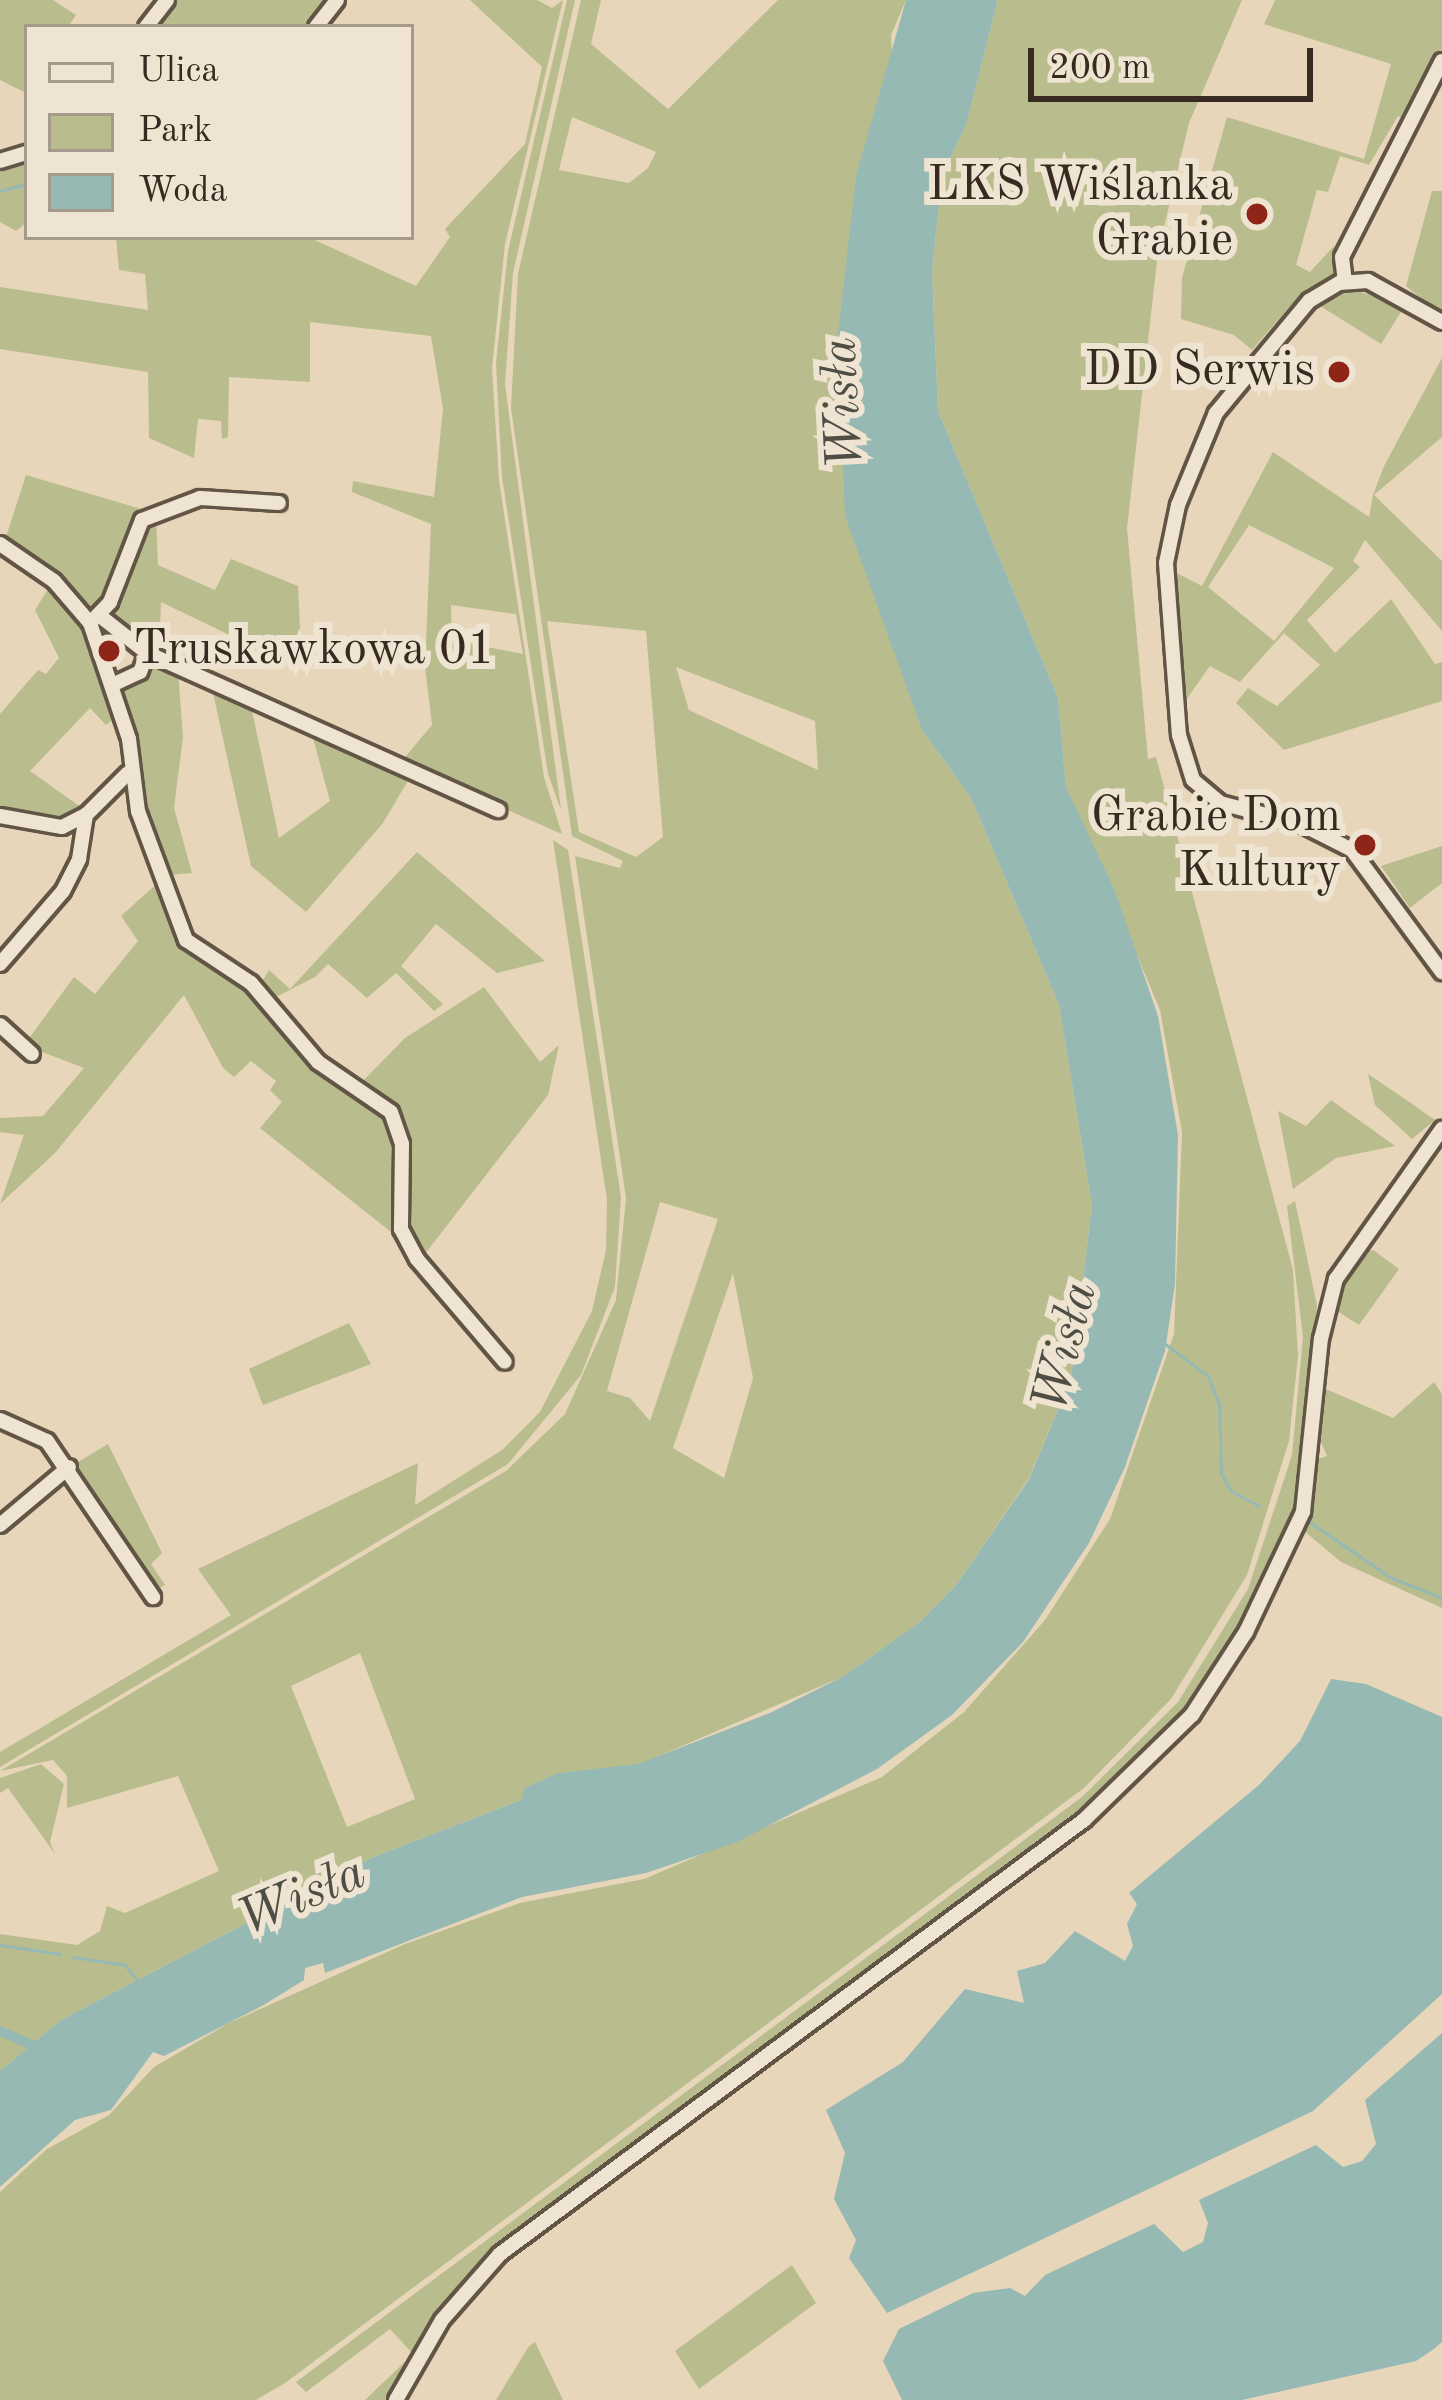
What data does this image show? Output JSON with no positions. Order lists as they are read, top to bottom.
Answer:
{
  "water": ["Wisła"],
  "places": [
    "LKS Wiślanka Grabie",
    "DD Serwis",
    "Truskawkowa 01",
    "Grabie Dom Kultury"
  ],
  "legend": ["Ulica", "Park", "Woda"],
  "scale_bar": "200 m"
}
